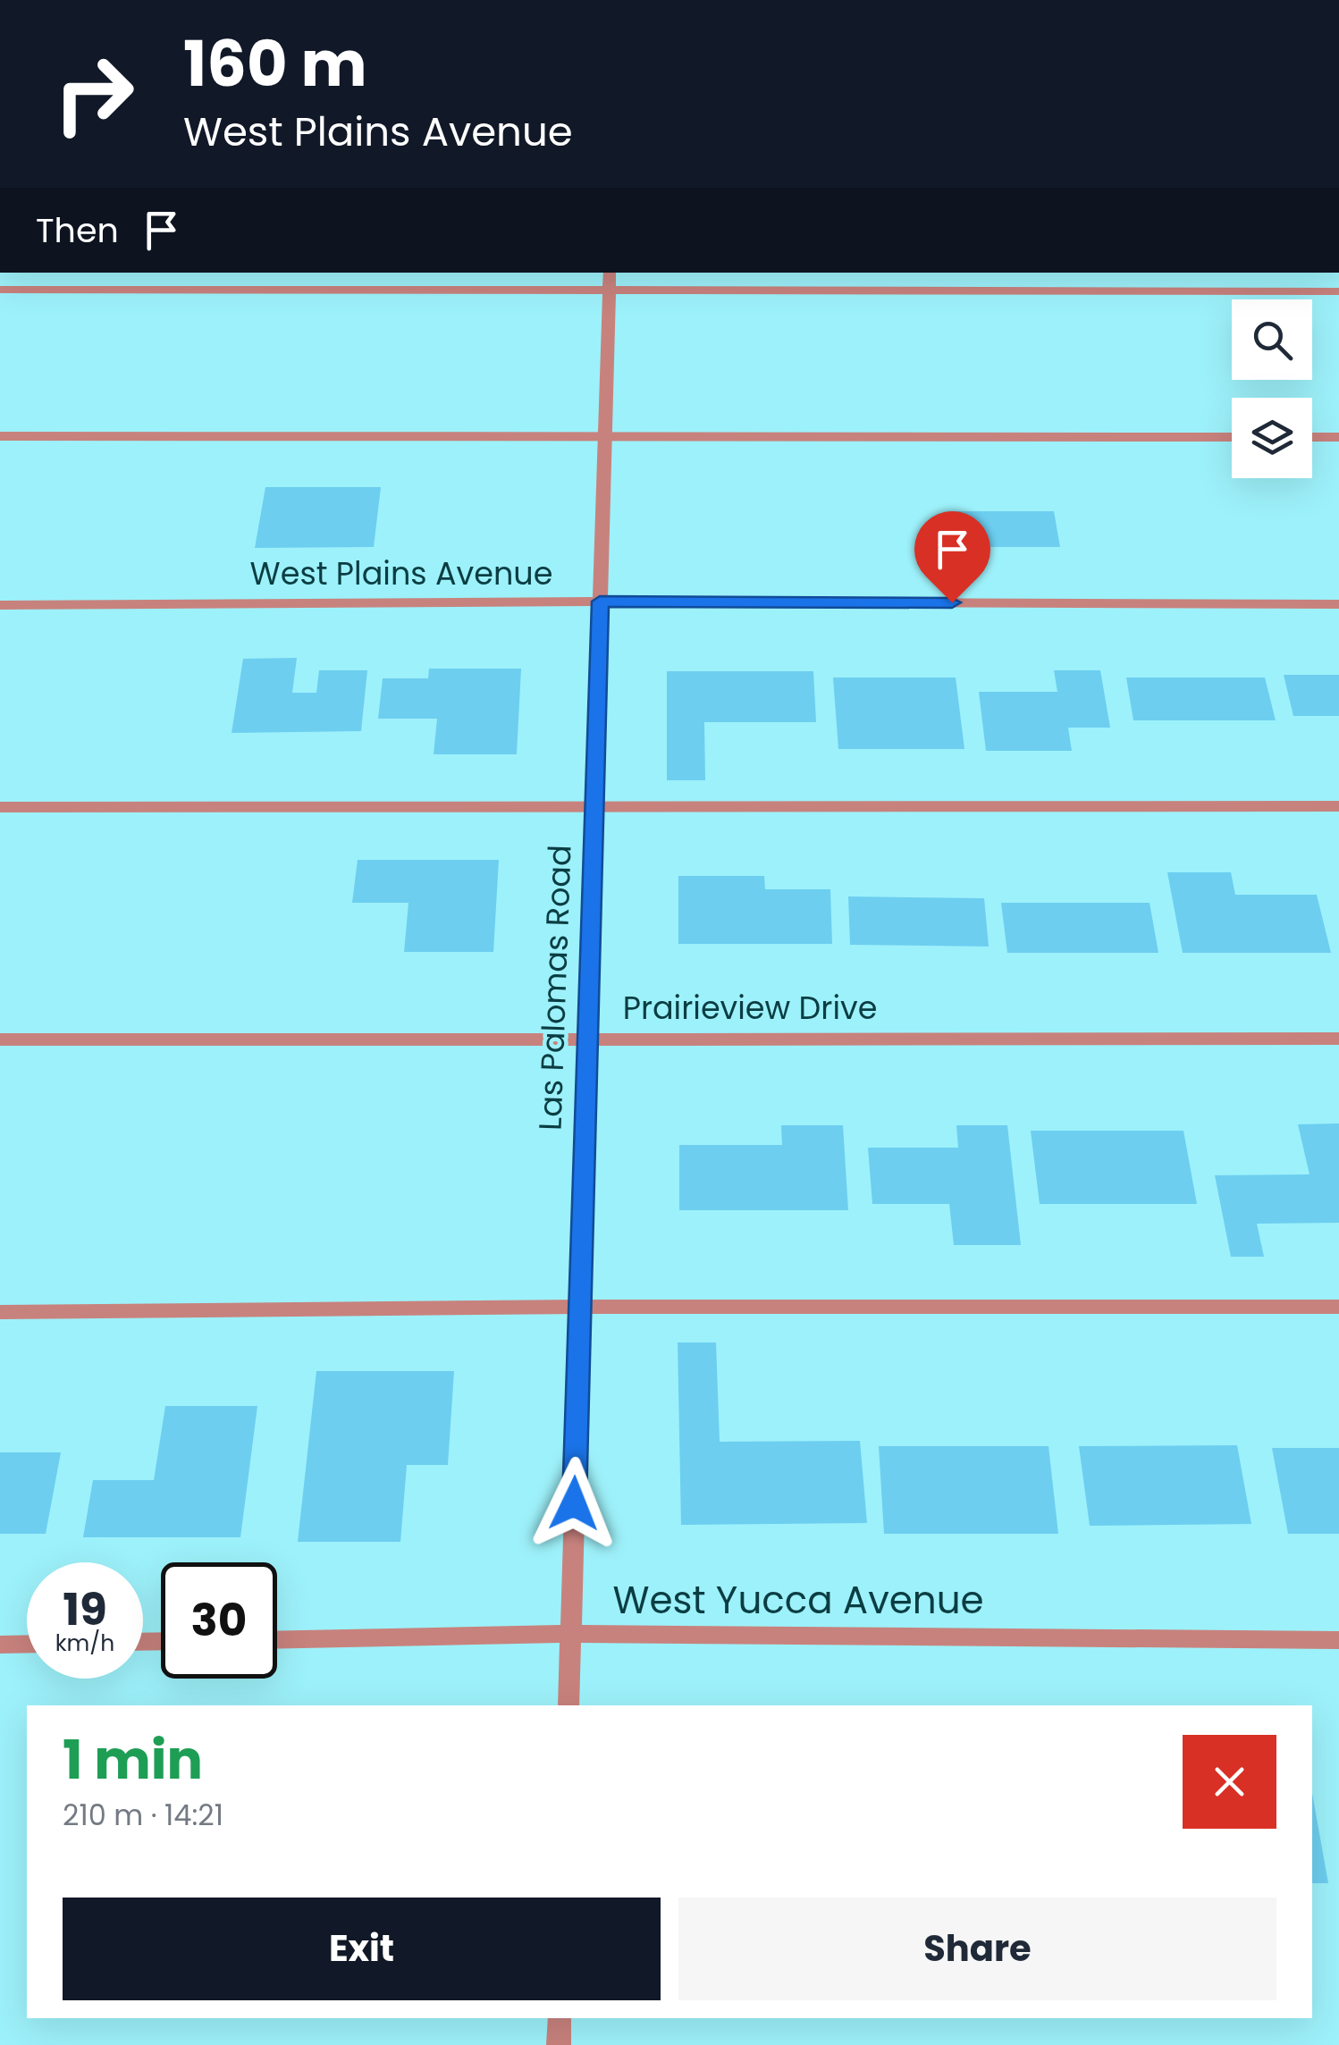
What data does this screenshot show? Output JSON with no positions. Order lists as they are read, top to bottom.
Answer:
{
  "streets": {
    "street": [
      "West Plains Avenue",
      "Las Palomas Road",
      "Prairieview Drive",
      "West Yucca Avenue"
    ]
  },
  "crossings": [
    ["West Plains Avenue", "Las Palomas Road"],
    ["Las Palomas Road", "Prairieview Drive"],
    ["Las Palomas Road", "West Yucca Avenue"]
  ],
  "page": {
    "turn": ["160 m", "West Plains Avenue"],
    "then": "Then",
    "speed": "19 km/h",
    "limit": "30",
    "heading": ["1 min", "210 m · 14:21"],
    "buttons": ["Exit", "Share"]
  }
}
